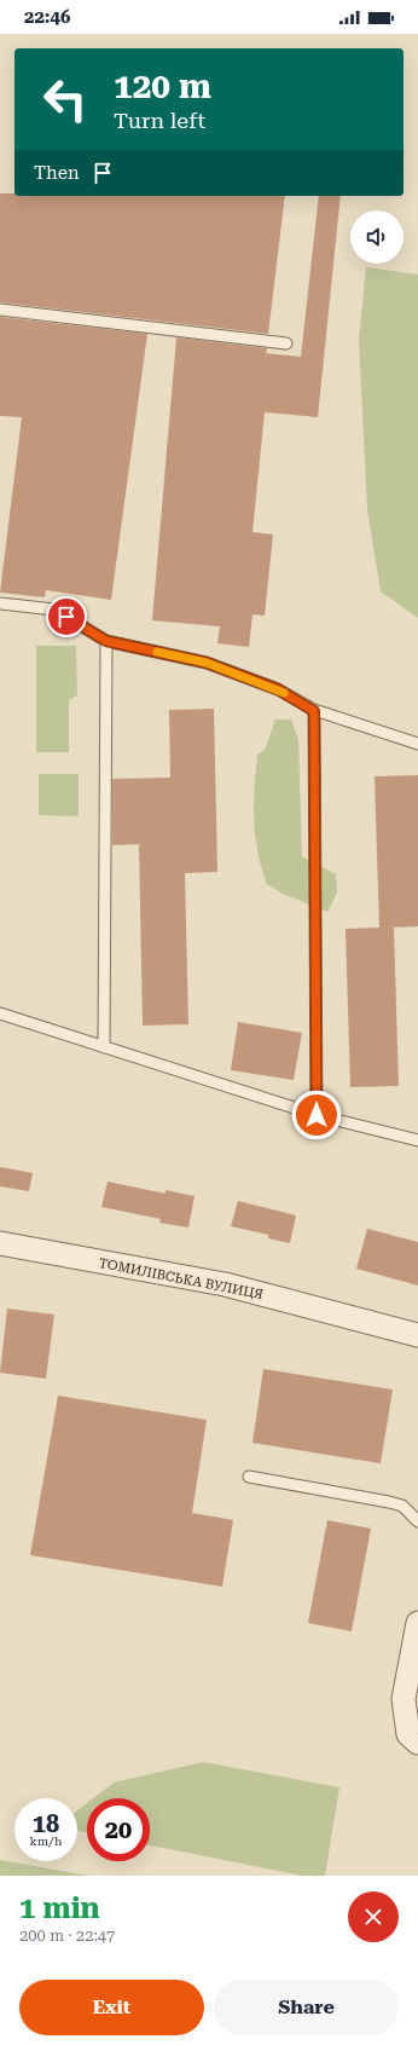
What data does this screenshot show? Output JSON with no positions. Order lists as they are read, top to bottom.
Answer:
{
  "streets": {
    "street": ["ТОМИЛІВСЬКА ВУЛИЦЯ"]
  },
  "page": {
    "status": "22:46",
    "turn": ["120 m", "Turn left"],
    "then": "Then",
    "speed": "18 km/h",
    "limit": "20",
    "heading": ["1 min", "200 m · 22:47"],
    "buttons": ["Exit", "Share"]
  }
}
